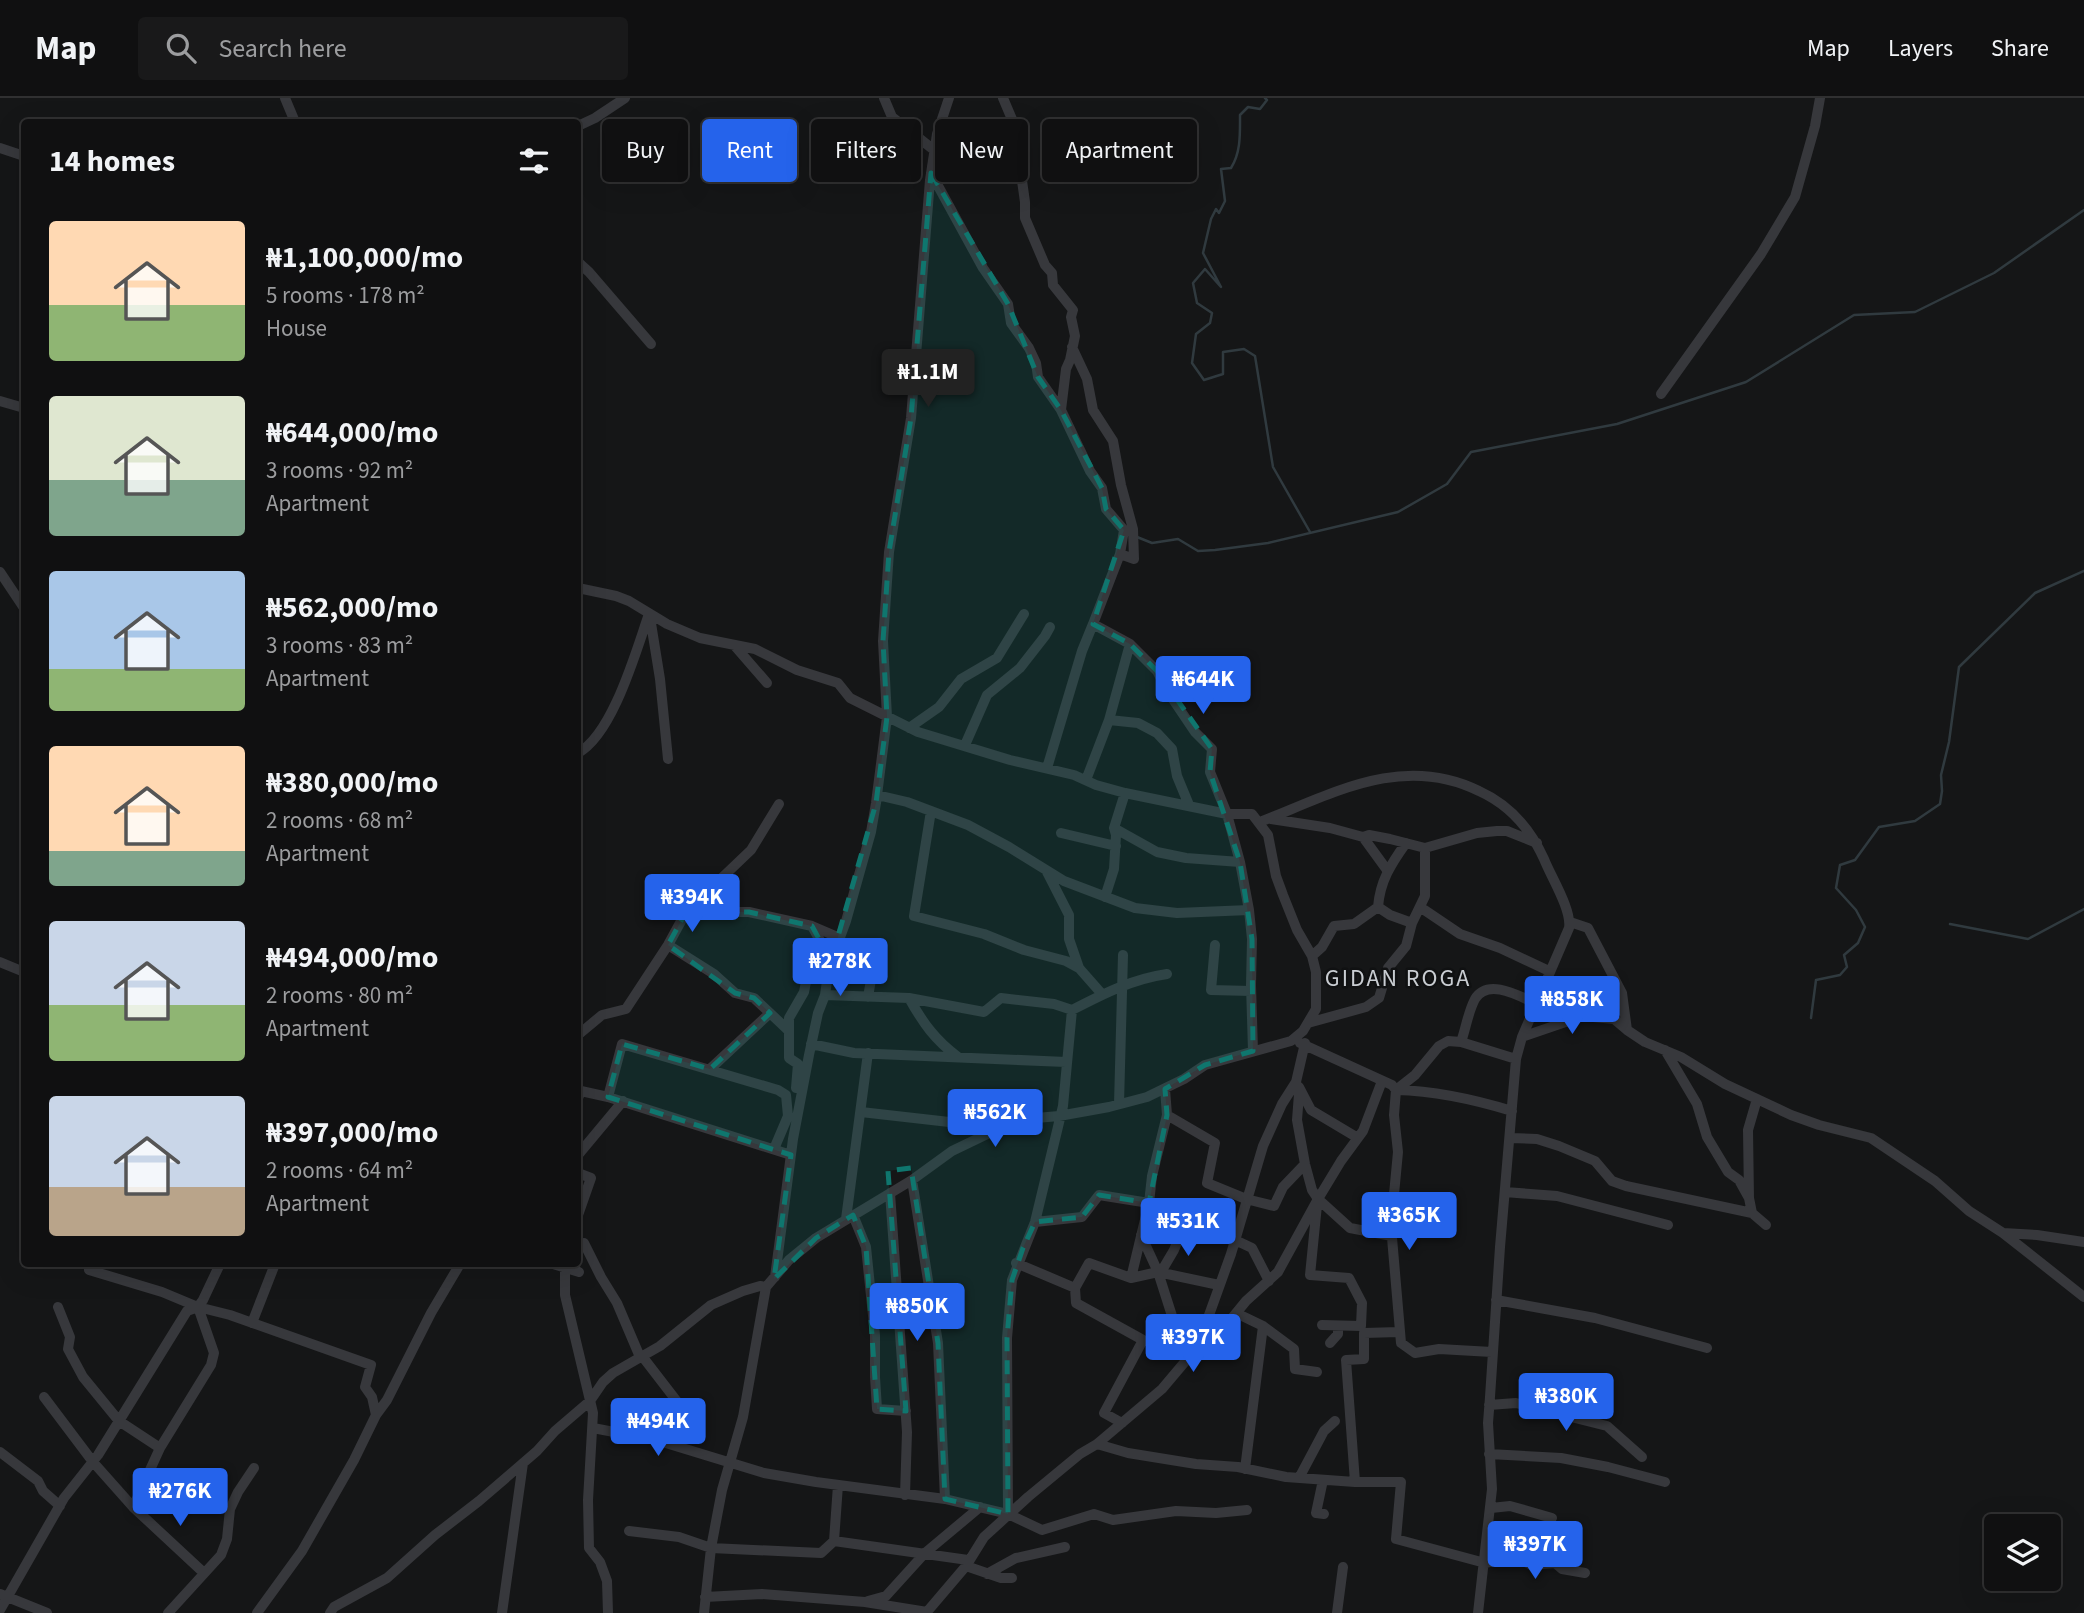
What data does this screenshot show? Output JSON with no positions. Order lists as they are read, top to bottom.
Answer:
{
  "districts": ["GIDAN ROGA"],
  "page": {
    "header": "Map",
    "search": "Search here",
    "nav": ["Map", "Layers", "Share"],
    "chip": [
      "Buy",
      "Rent",
      "Filters",
      "New",
      "Apartment"
    ],
    "heading": "14 homes",
    "list": [
      {
        "name": "₦1,100,000/mo",
        "note": "5 rooms · 178 m² · House"
      },
      {
        "name": "₦644,000/mo",
        "note": "3 rooms · 92 m² · Apartment"
      },
      {
        "name": "₦562,000/mo",
        "note": "3 rooms · 83 m² · Apartment"
      },
      {
        "name": "₦380,000/mo",
        "note": "2 rooms · 68 m² · Apartment"
      },
      {
        "name": "₦494,000/mo",
        "note": "2 rooms · 80 m² · Apartment"
      },
      {
        "name": "₦397,000/mo",
        "note": "2 rooms · 64 m² · Apartment"
      }
    ],
    "price": [
      "₦1.1M",
      "₦644K",
      "₦394K",
      "₦278K",
      "₦858K",
      "₦562K",
      "₦365K",
      "₦531K",
      "₦850K",
      "₦397K",
      "₦380K",
      "₦494K",
      "₦276K",
      "₦397K"
    ]
  }
}
